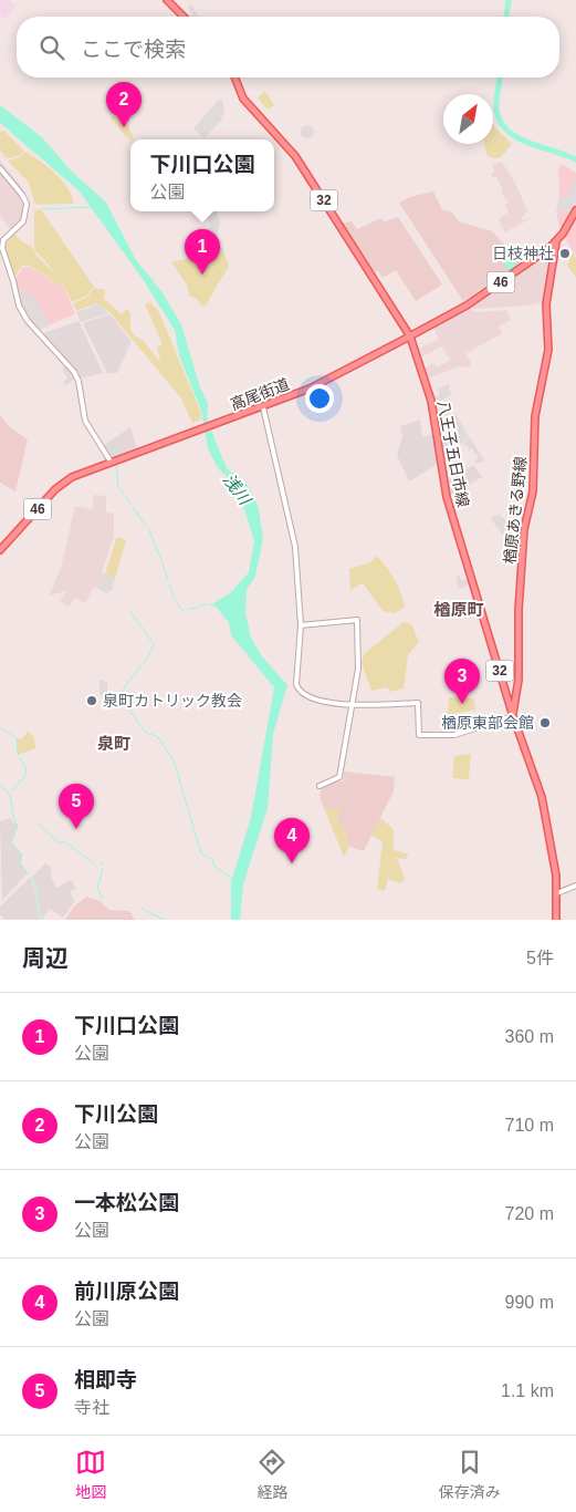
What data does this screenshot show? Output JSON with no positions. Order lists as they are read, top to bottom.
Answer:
{
  "streets": {
    "main road": [
      "32",
      "46",
      "高尾街道",
      "八王子五日市線",
      "楢原あきる野線"
    ]
  },
  "crossings": [
    ["高尾街道", "八王子五日市線"],
    ["高尾街道", "楢原あきる野線"],
    ["八王子五日市線", "楢原あきる野線"]
  ],
  "districts": ["楢原町", "泉町"],
  "water": ["浅川"],
  "places": ["日枝神社", "泉町カトリック教会", "楢原東部会館"],
  "north": "top right",
  "page": {
    "search": "ここで検索",
    "pins": [
      "2",
      "1",
      "3",
      "5",
      "4"
    ],
    "popup": ["下川口公園", "公園"],
    "heading": ["周辺", "5件"],
    "list": [
      {
        "mark": "1",
        "name": "下川口公園",
        "note": "公園",
        "value": "360 m"
      },
      {
        "mark": "2",
        "name": "下川公園",
        "note": "公園",
        "value": "710 m"
      },
      {
        "mark": "3",
        "name": "一本松公園",
        "note": "公園",
        "value": "720 m"
      },
      {
        "mark": "4",
        "name": "前川原公園",
        "note": "公園",
        "value": "990 m"
      },
      {
        "mark": "5",
        "name": "相即寺",
        "note": "寺社",
        "value": "1.1 km"
      }
    ],
    "nav": ["地図", "経路", "保存済み"]
  }
}
